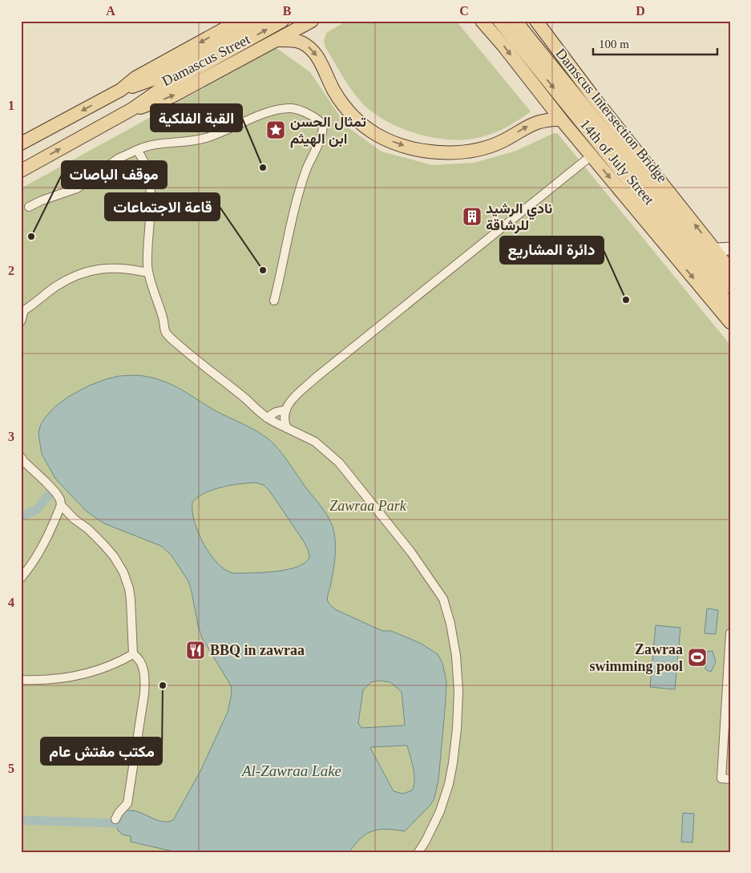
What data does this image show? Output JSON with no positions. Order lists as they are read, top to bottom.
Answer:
{
  "streets": {
    "main road": ["Damascus Street", "Damscus Intersection Bridge", "14th of July Street"]
  },
  "water": ["Al-Zawraa Lake"],
  "parks": ["Zawraa Park"],
  "places": {
    "place": ["تمثال الحسن ابن الهيثم"],
    "other": [
      "القبة الفلكية",
      "موقف الباصات",
      "قاعة الاجتماعات",
      "دائرة المشاريع",
      "مكتب مفتش عام"
    ],
    "building": ["نادي الرشيد للرشاقة"],
    "restaurant": ["BBQ in zawraa"],
    "sports": ["Zawraa swimming pool"]
  },
  "scale_bar": "100 m",
  "grid": {
    "columns": [
      "A",
      "B",
      "C",
      "D"
    ],
    "rows": [
      "1",
      "2",
      "3",
      "4",
      "5"
    ]
  }
}
